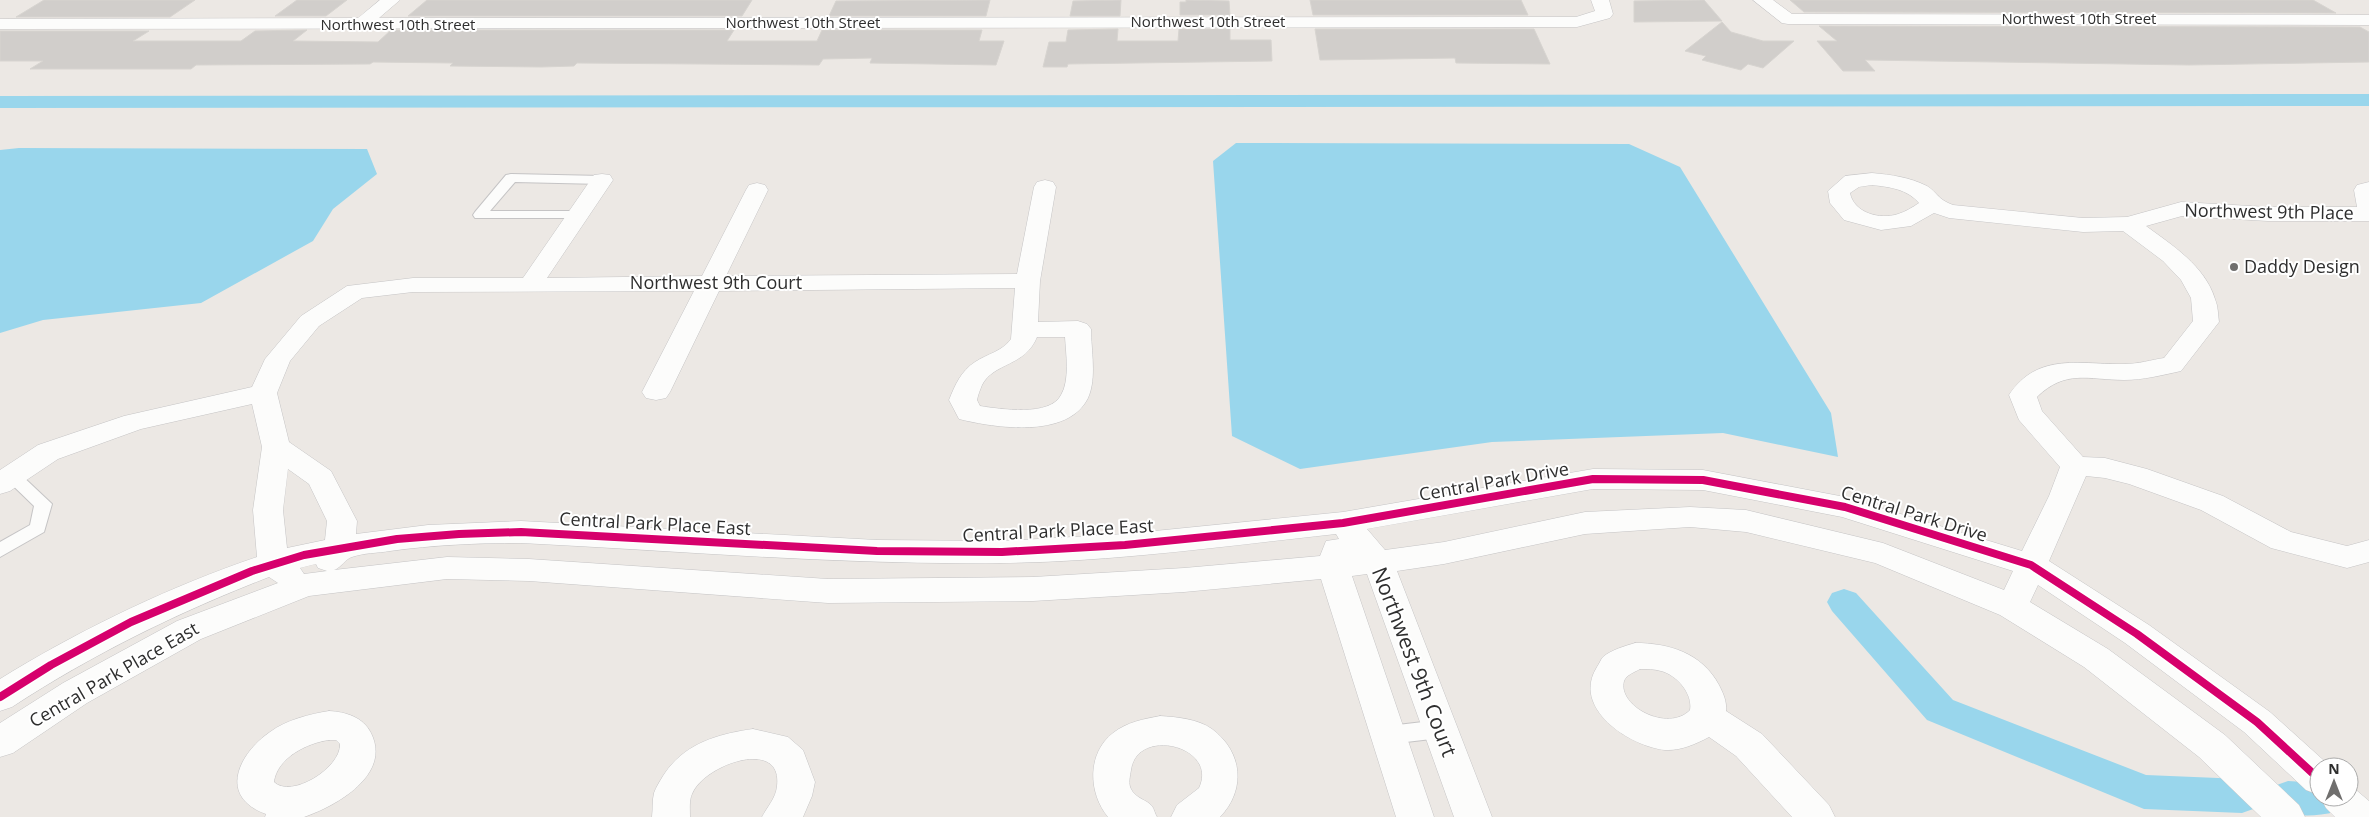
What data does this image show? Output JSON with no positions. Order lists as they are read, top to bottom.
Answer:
{
  "streets": {
    "street": [
      "Northwest 10th Street",
      "Northwest 9th Place",
      "Northwest 9th Court",
      "Central Park Drive",
      "Central Park Place East"
    ]
  },
  "crossings": [
    ["Northwest 9th Court", "Central Park Drive"],
    ["Northwest 9th Court", "Central Park Place East"],
    ["Central Park Drive", "Central Park Place East"]
  ],
  "places": ["Daddy Design"],
  "north": "top"
}
